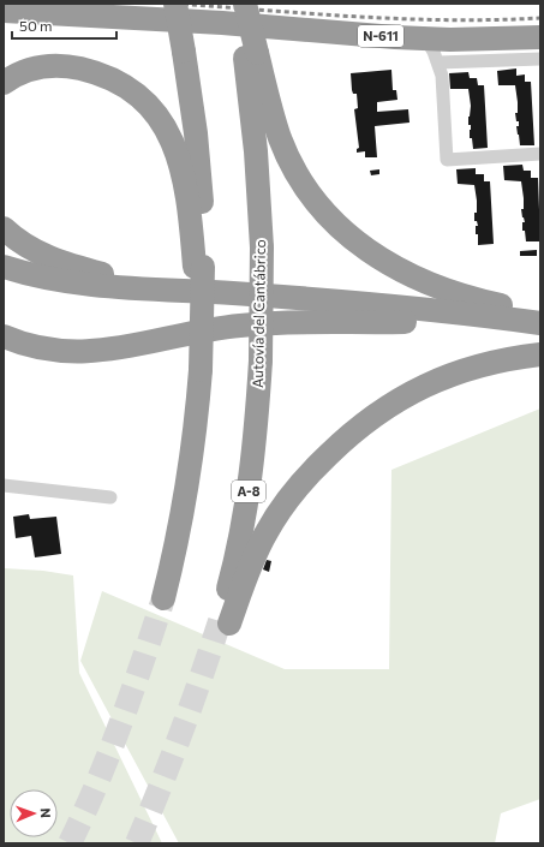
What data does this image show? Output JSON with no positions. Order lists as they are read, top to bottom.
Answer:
{
  "streets": {
    "highway": ["N-611", "Autovía del Cantábrico", "A-8"]
  },
  "crossings": [
    ["N-611", "Autovía del Cantábrico"]
  ],
  "scale_bar": "50 m",
  "north": "right"
}
